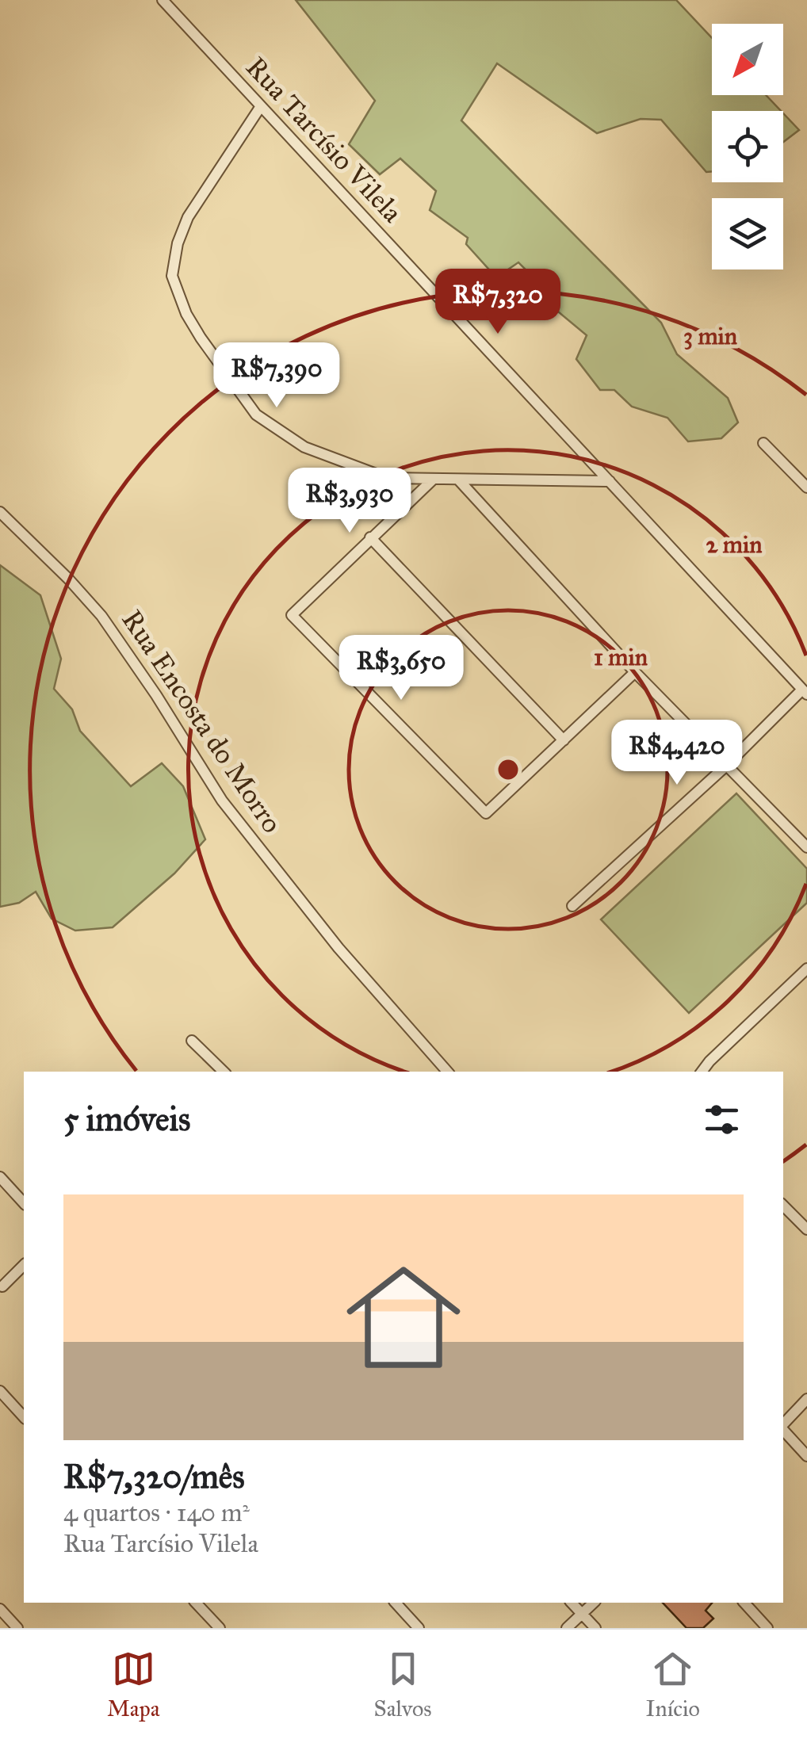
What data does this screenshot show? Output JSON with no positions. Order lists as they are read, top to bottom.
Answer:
{
  "streets": {
    "street": ["Rua Tarcísio Vilela", "Rua Encosta do Morro"]
  },
  "north": "bottom left",
  "page": {
    "price": [
      "R$7,320",
      "R$7,390",
      "R$3,930",
      "R$3,650",
      "R$4,420"
    ],
    "heading": "5 imóveis",
    "list": [
      {
        "name": "R$7,320/mês",
        "note": "4 quartos · 140 m² · Rua Tarcísio Vilela"
      }
    ],
    "tabs": ["Mapa", "Salvos", "Início"]
  },
  "rings": ["3 min", "2 min", "1 min"]
}
